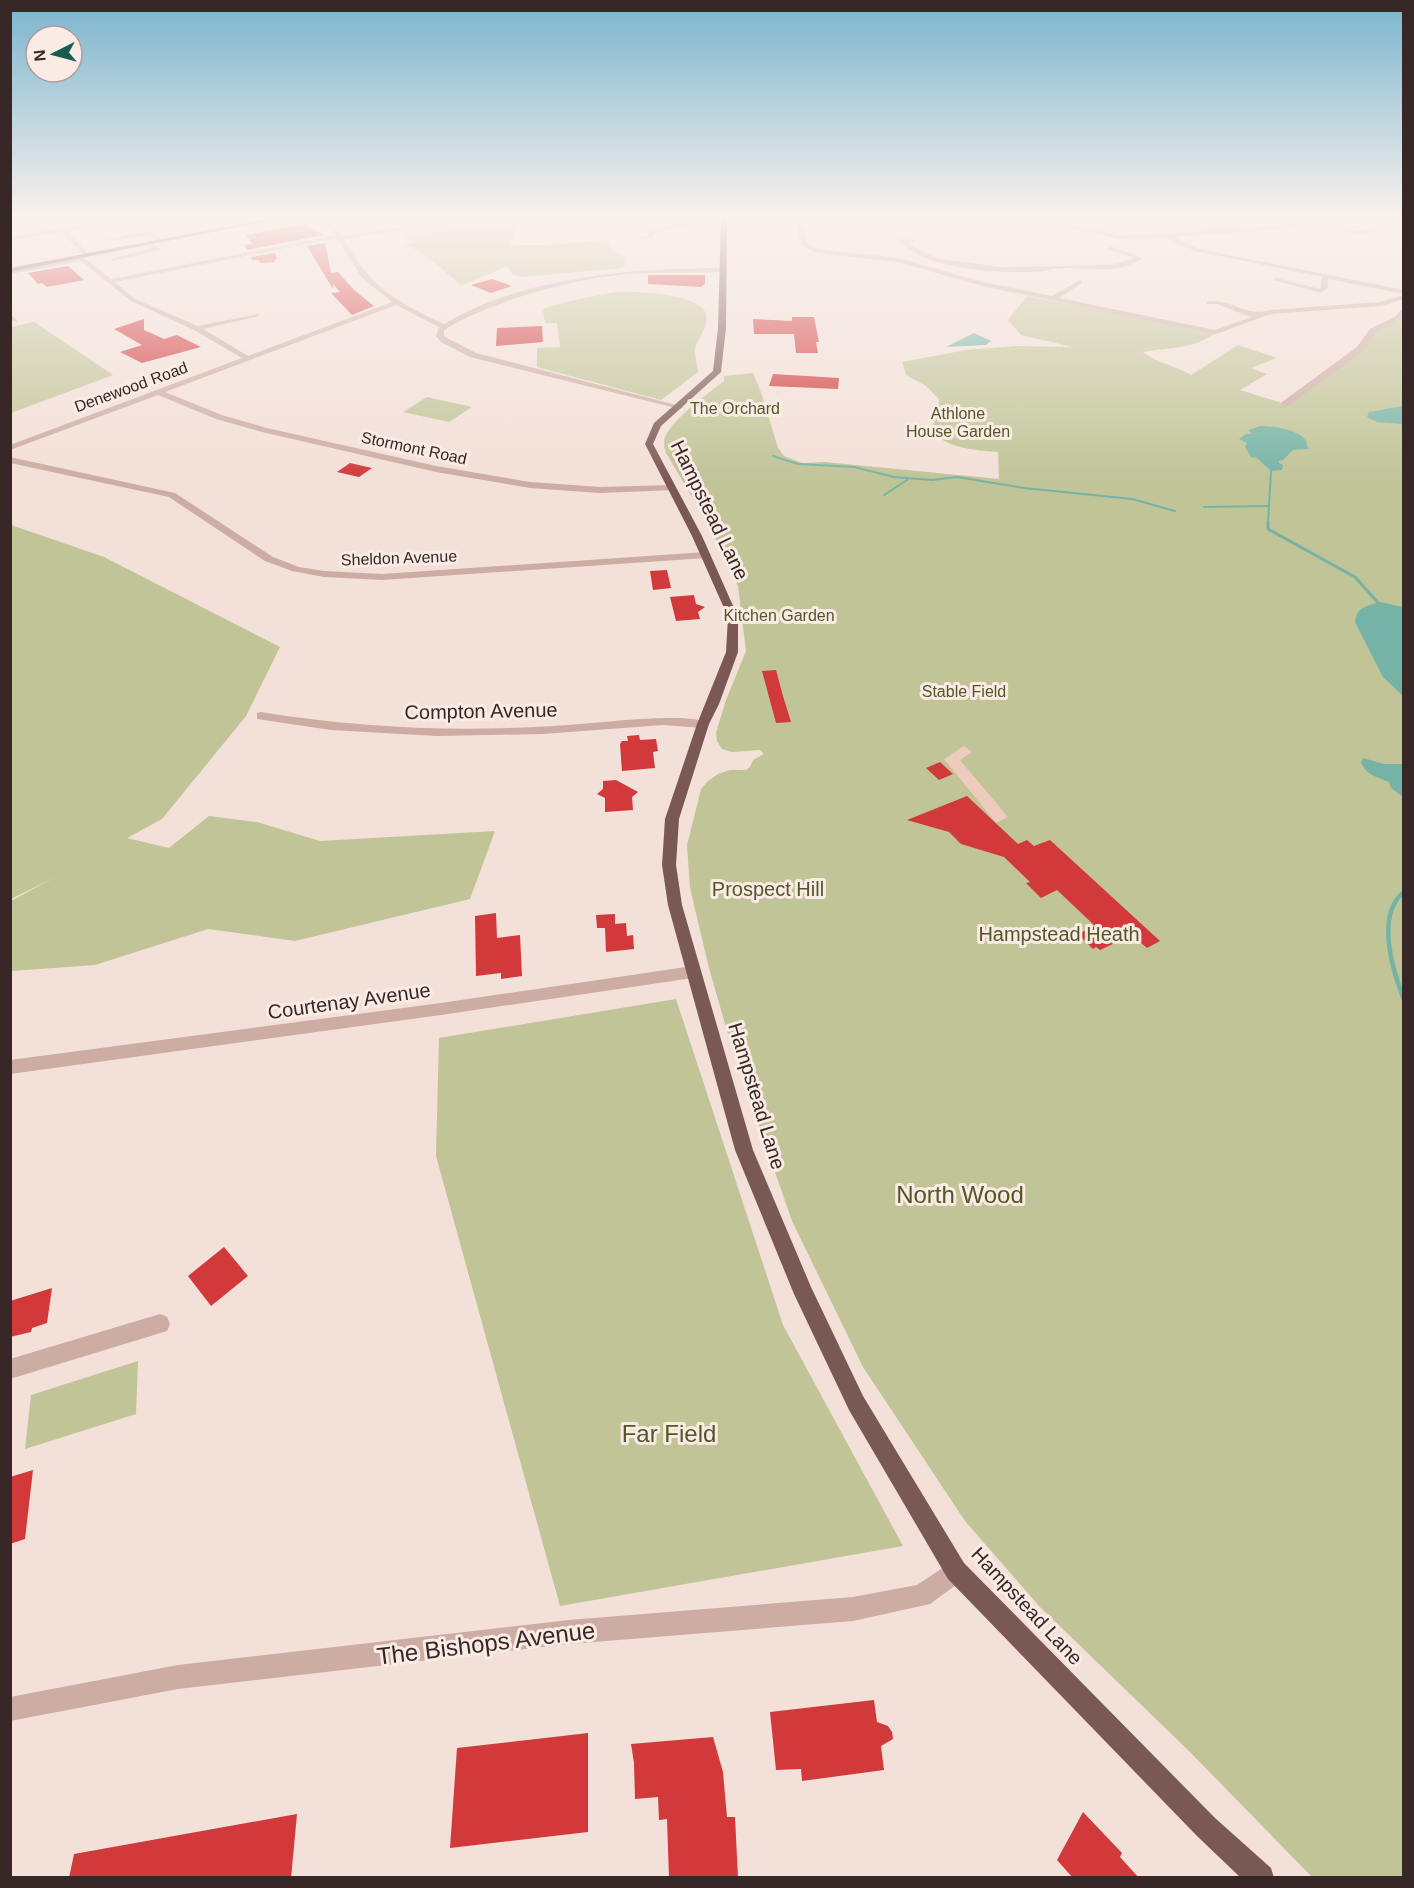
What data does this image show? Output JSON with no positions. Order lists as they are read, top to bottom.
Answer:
{
  "streets": {
    "main road": ["Hampstead Lane"],
    "street": [
      "Denewood Road",
      "Stormont Road",
      "Sheldon Avenue",
      "Compton Avenue",
      "Courtenay Avenue",
      "The Bishops Avenue"
    ]
  },
  "crossings": [
    ["Denewood Road", "Stormont Road"],
    ["Stormont Road", "Hampstead Lane"],
    ["Hampstead Lane", "Sheldon Avenue"],
    ["Hampstead Lane", "Compton Avenue"],
    ["Hampstead Lane", "Courtenay Avenue"],
    ["Hampstead Lane", "The Bishops Avenue"]
  ],
  "parks": [
    "The Orchard",
    "Athlone House Garden",
    "Kitchen Garden",
    "Stable Field",
    "Prospect Hill",
    "Hampstead Heath",
    "North Wood",
    "Far Field"
  ],
  "north": "left"
}
